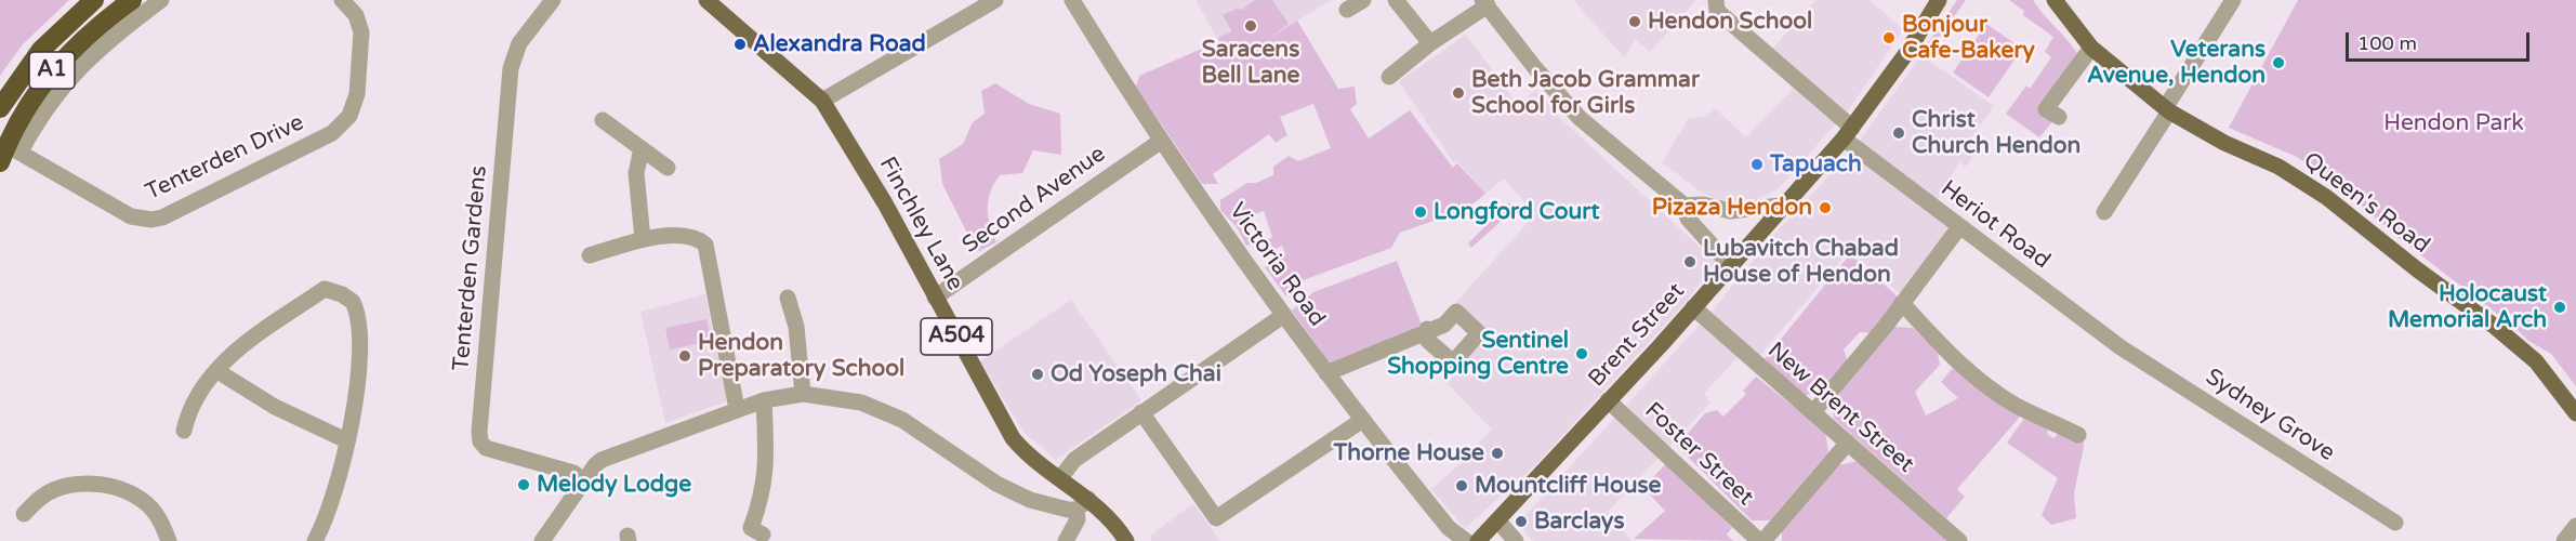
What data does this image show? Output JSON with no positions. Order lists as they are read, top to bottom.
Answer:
{
  "streets": {
    "highway": ["A1"],
    "main road": [
      "Queen's Road",
      "Finchley Lane",
      "Brent Street",
      "A504"
    ],
    "street": [
      "Tenterden Drive",
      "Second Avenue",
      "Heriot Road",
      "Victoria Road",
      "Tenterden Gardens",
      "New Brent Street",
      "Sydney Grove",
      "Foster Street"
    ]
  },
  "crossings": [
    ["A1", "Tenterden Drive"],
    ["Second Avenue", "Finchley Lane"],
    ["Second Avenue", "Victoria Road"],
    ["Heriot Road", "Brent Street"],
    ["Heriot Road", "Sydney Grove"],
    ["Brent Street", "New Brent Street"],
    ["Brent Street", "Foster Street"]
  ],
  "parks": ["Hendon Park"],
  "places": [
    "Hendon School",
    "Saracens Bell Lane",
    "Bonjour Cafe-Bakery",
    "Alexandra Road",
    "Veterans Avenue, Hendon",
    "Beth Jacob Grammar School for Girls",
    "Christ Church Hendon",
    "Tapuach",
    "Pizaza Hendon",
    "Longford Court",
    "Lubavitch Chabad House of Hendon",
    "Holocaust Memorial Arch",
    "Sentinel Shopping Centre",
    "Hendon Preparatory School",
    "Od Yoseph Chai",
    "Thorne House",
    "Melody Lodge",
    "Mountcliff House",
    "Barclays"
  ],
  "scale_bar": "100 m"
}
